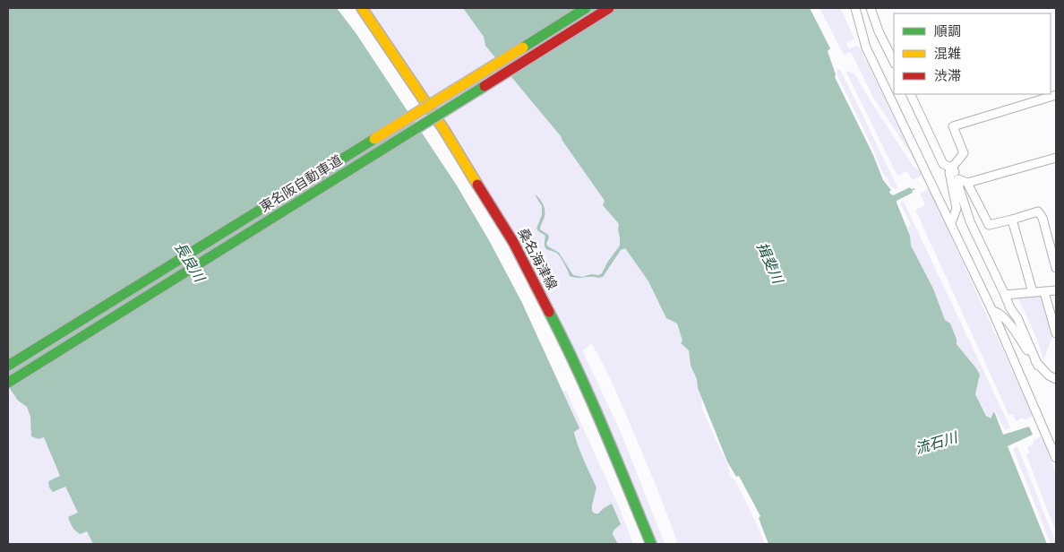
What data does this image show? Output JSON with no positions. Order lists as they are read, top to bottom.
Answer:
{
  "streets": {
    "main road": ["東名阪自動車道", "桑名海津線"]
  },
  "water": ["長良川", "揖斐川", "流石川"],
  "legend": ["順調", "混雑", "渋滞"]
}
